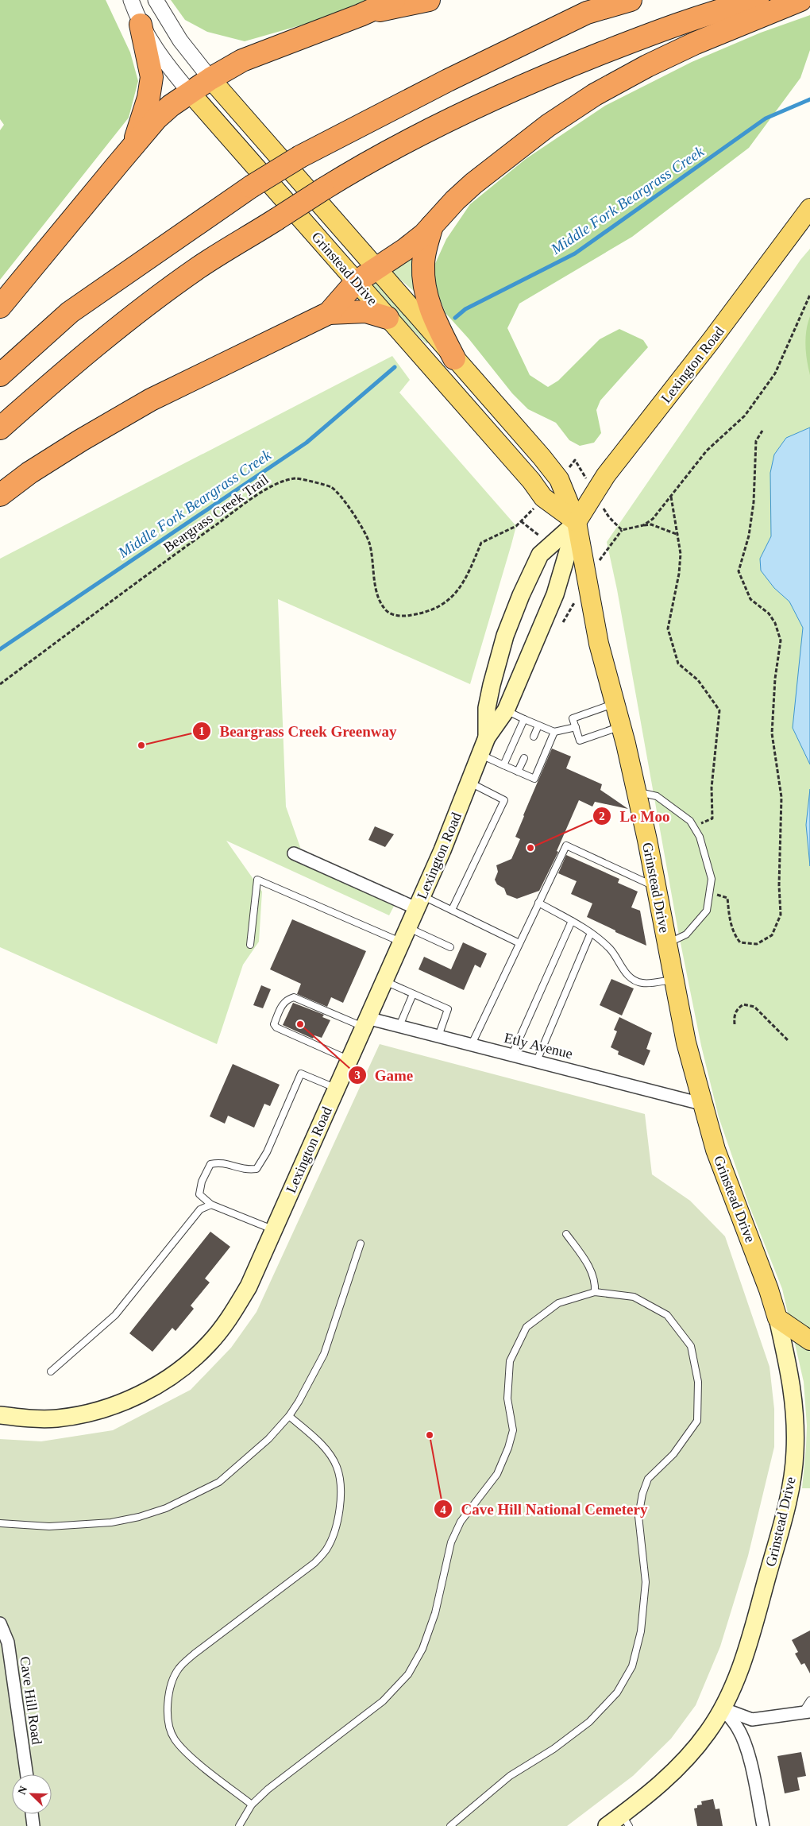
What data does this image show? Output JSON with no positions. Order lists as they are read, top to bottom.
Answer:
{
  "streets": {
    "main road": ["Grinstead Drive", "Lexington Road"],
    "street": ["Etly Avenue", "Cave Hill Road"],
    "path": ["Beargrass Creek Trail"]
  },
  "crossings": [
    ["Grinstead Drive", "Lexington Road"],
    ["Grinstead Drive", "Etly Avenue"],
    ["Lexington Road", "Etly Avenue"]
  ],
  "water": ["Middle Fork Beargrass Creek"],
  "places": [
    "Beargrass Creek Greenway",
    "Le Moo",
    "Game",
    "Cave Hill National Cemetery"
  ],
  "north": "top left"
}
